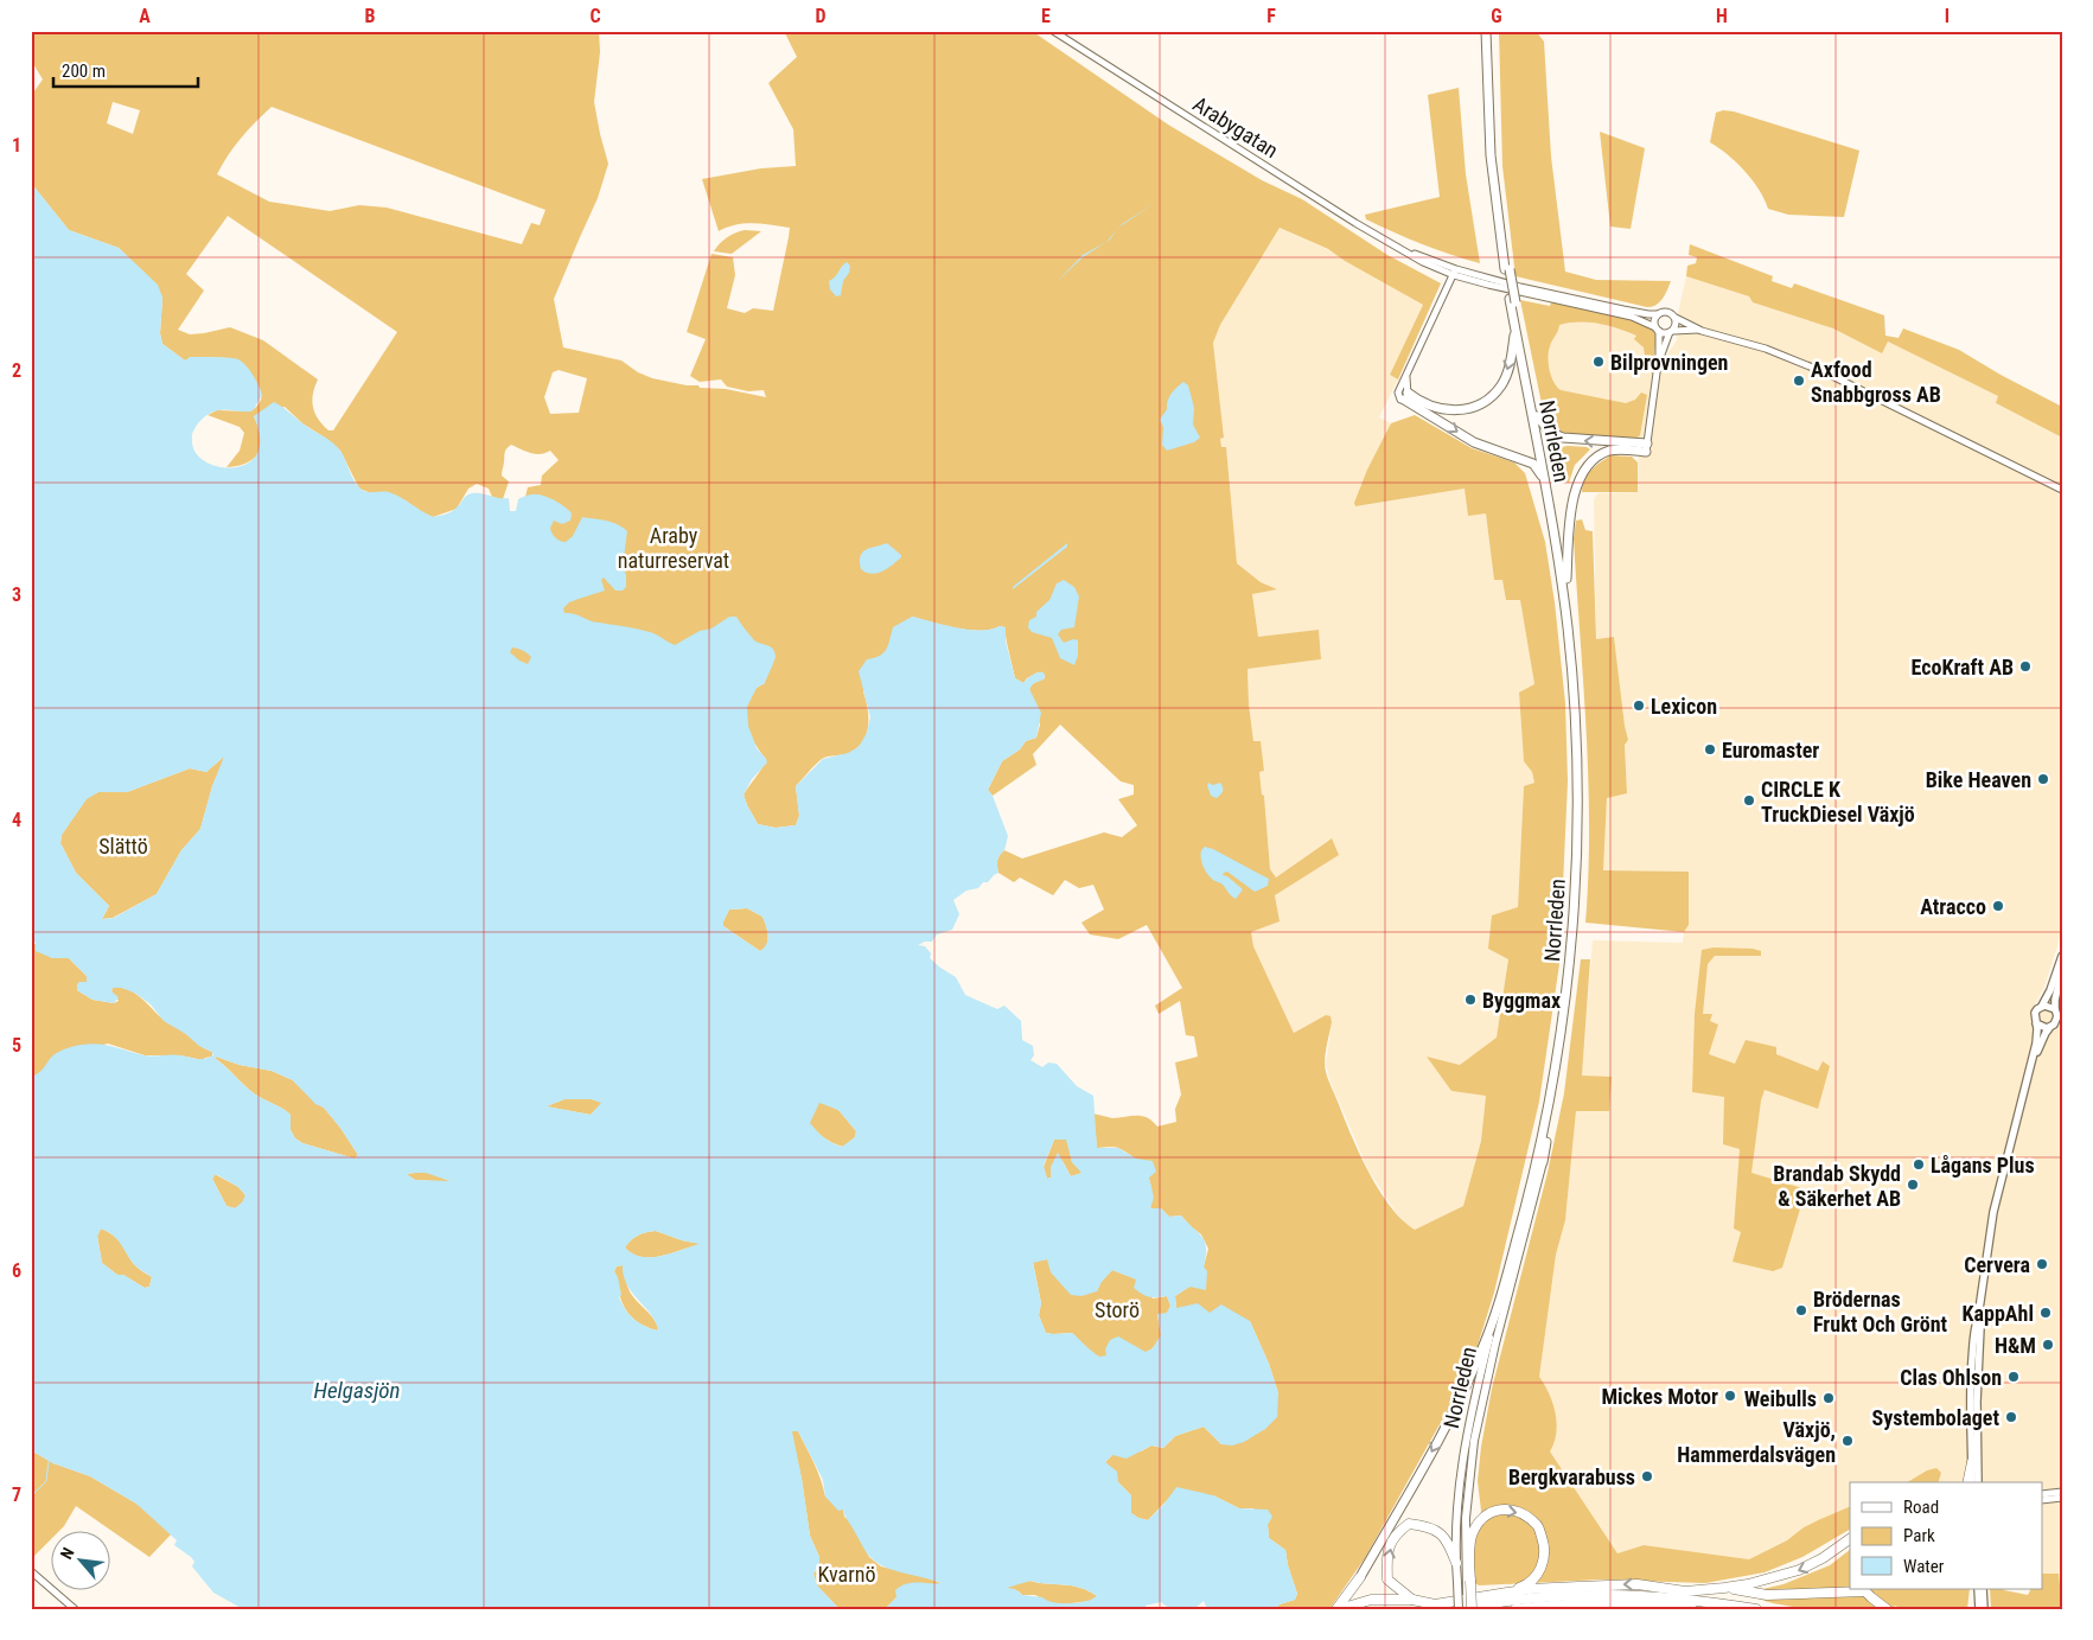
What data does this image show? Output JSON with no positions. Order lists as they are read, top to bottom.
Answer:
{
  "streets": {
    "highway": ["Norrleden"],
    "street": ["Arabygatan"]
  },
  "water": ["Helgasjön"],
  "parks": [
    "Araby naturreservat",
    "Slättö",
    "Storö",
    "Kvarnö"
  ],
  "places": [
    "Bilprovningen",
    "Axfood Snabbgross AB",
    "EcoKraft AB",
    "Lexicon",
    "Euromaster",
    "Bike Heaven",
    "CIRCLE K TruckDiesel Växjö",
    "Atracco",
    "Byggmax",
    "Lågans Plus",
    "Brandab Skydd & Säkerhet AB",
    "Cervera",
    "Brödernas Frukt Och Grönt",
    "KappAhl",
    "H&M",
    "Clas Ohlson",
    "Mickes Motor",
    "Weibulls",
    "Systembolaget",
    "Växjö, Hammerdalsvägen",
    "Bergkvarabuss"
  ],
  "legend": ["Road", "Park", "Water"],
  "scale_bar": "200 m",
  "north": "top left",
  "grid": {
    "columns": [
      "A",
      "B",
      "C",
      "D",
      "E",
      "F",
      "G",
      "H",
      "I"
    ],
    "rows": [
      "1",
      "2",
      "3",
      "4",
      "5",
      "6",
      "7"
    ]
  }
}
